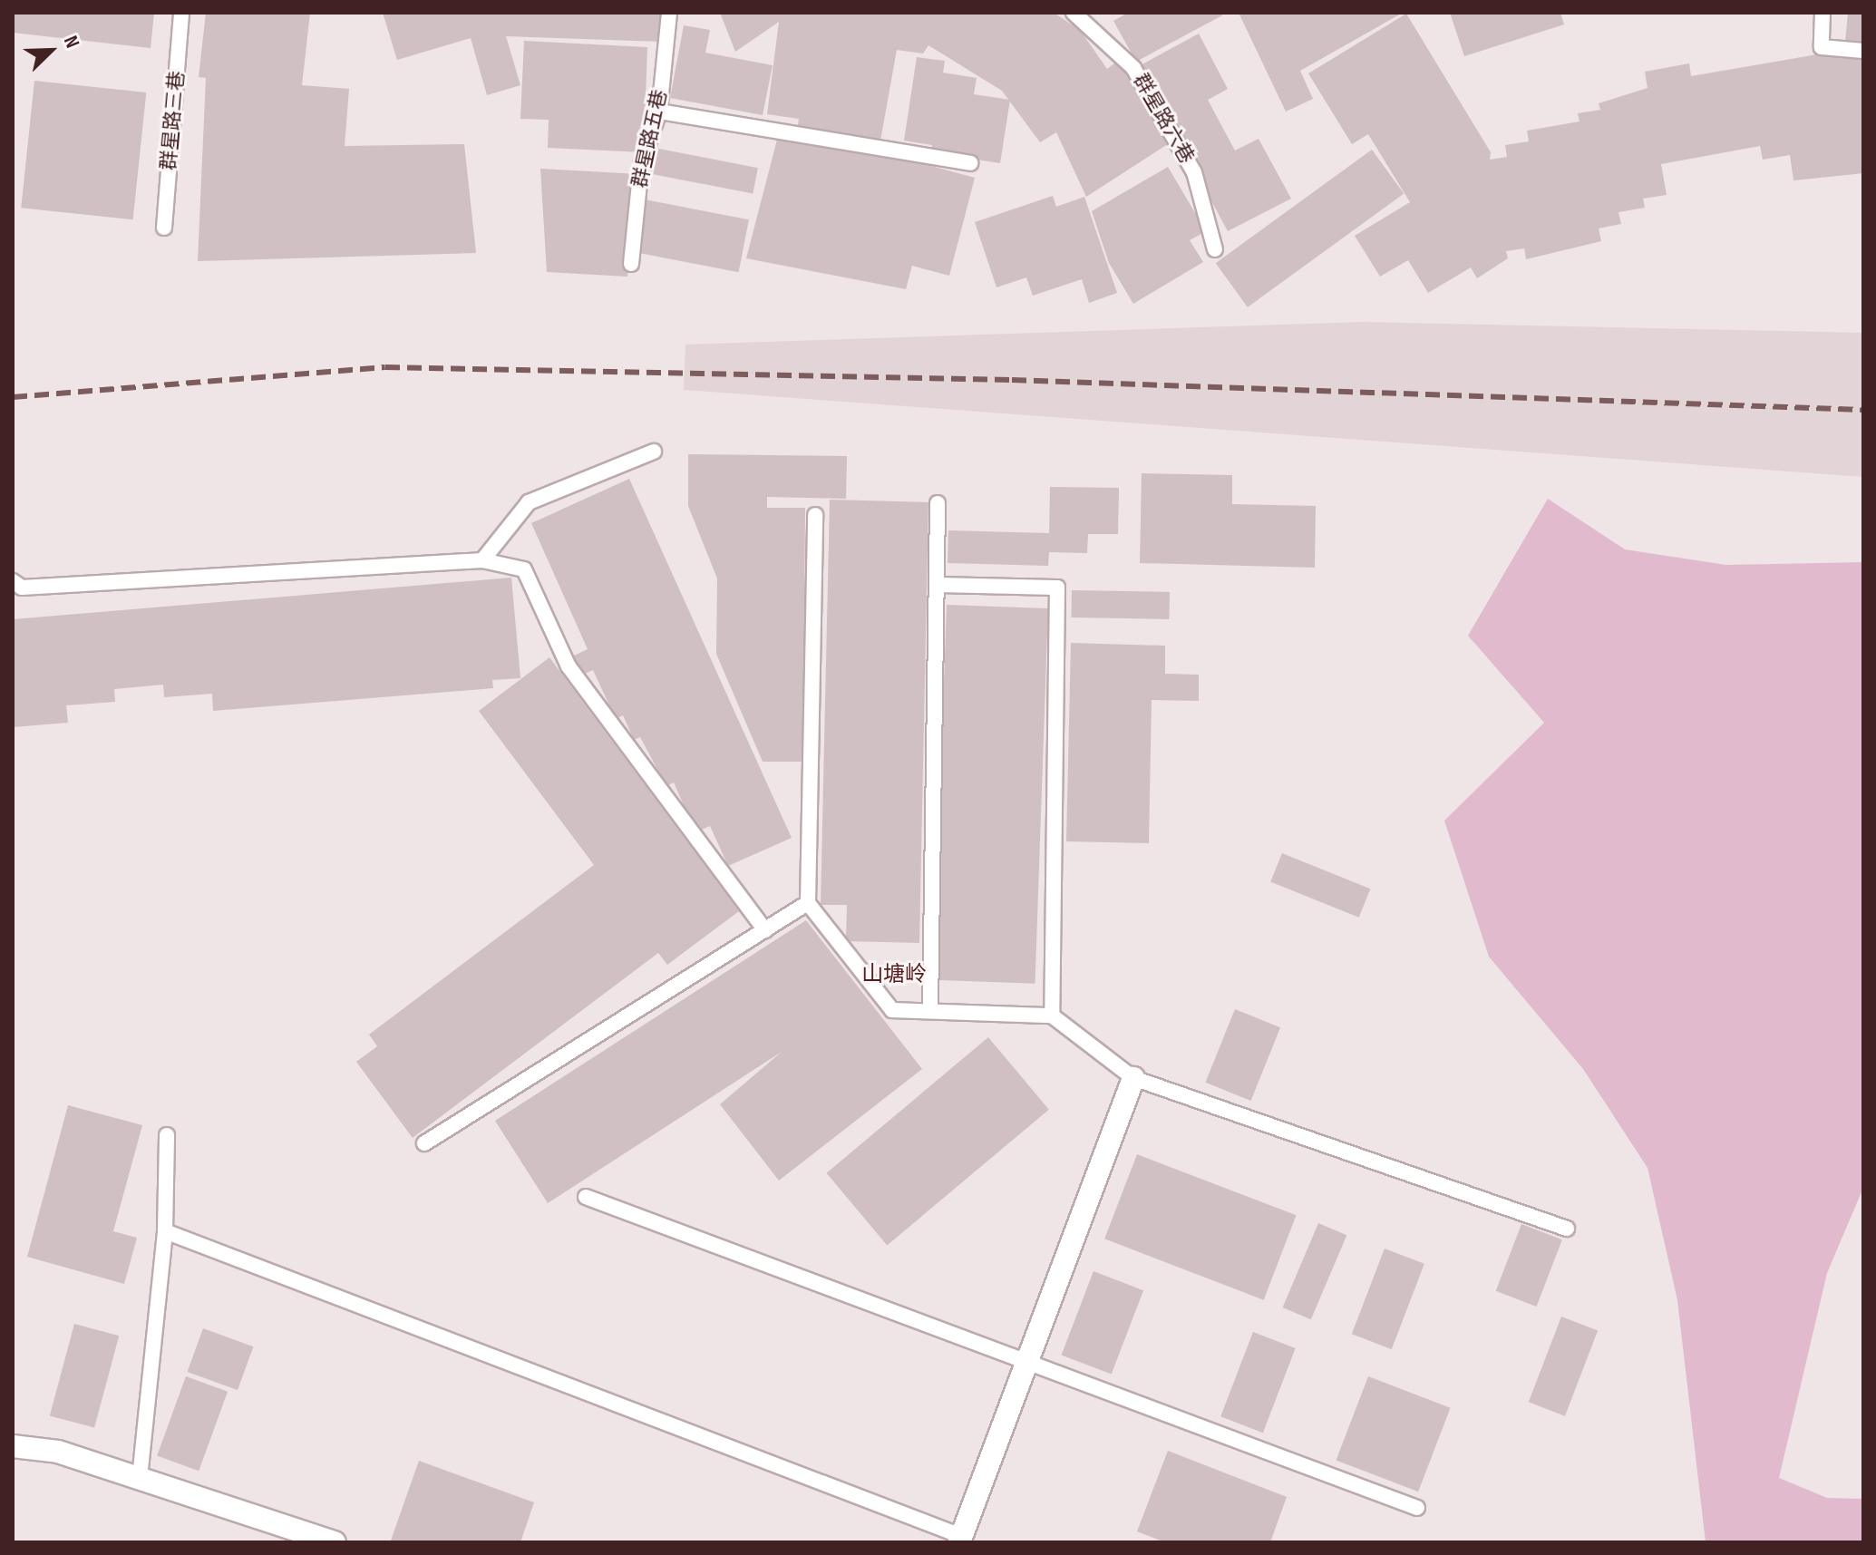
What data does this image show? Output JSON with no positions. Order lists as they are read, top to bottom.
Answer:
{
  "streets": {
    "lane": ["群星路六巷", "群星路三巷", "群星路五巷"]
  },
  "districts": ["山塘岭"],
  "north": "top right"
}
